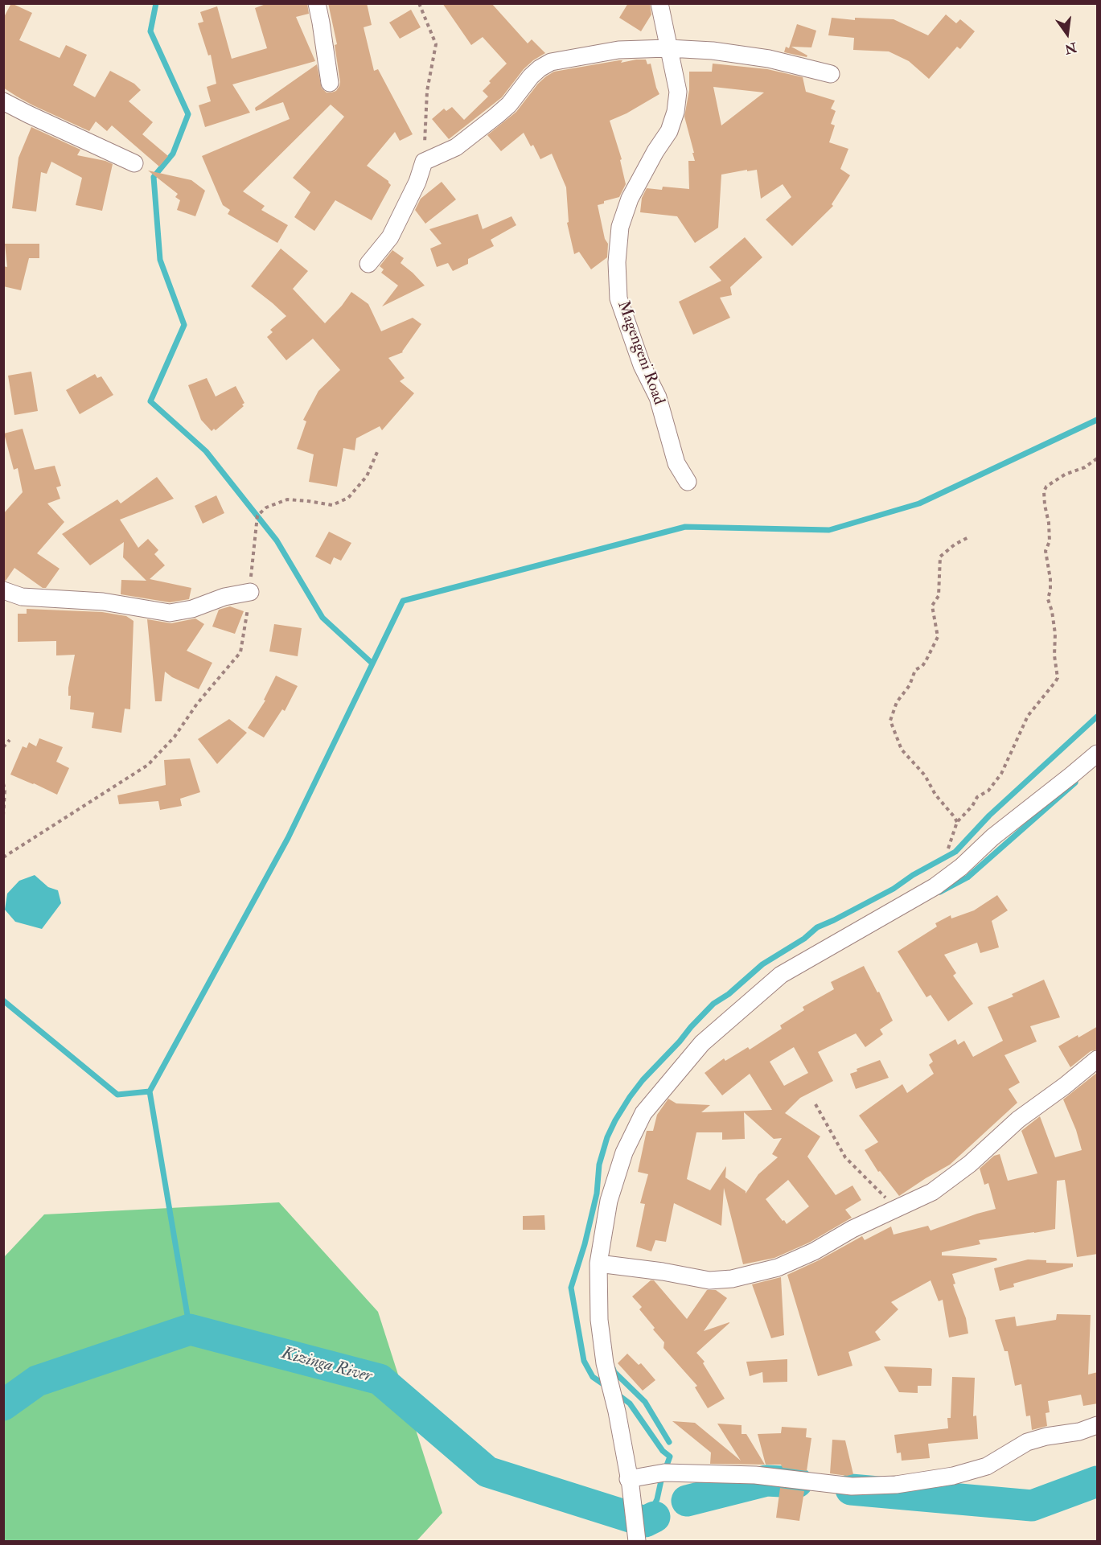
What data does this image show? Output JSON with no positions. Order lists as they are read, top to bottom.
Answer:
{
  "streets": {
    "street": ["Magengeni Road"]
  },
  "water": ["Kizinga River"],
  "north": "bottom"
}
